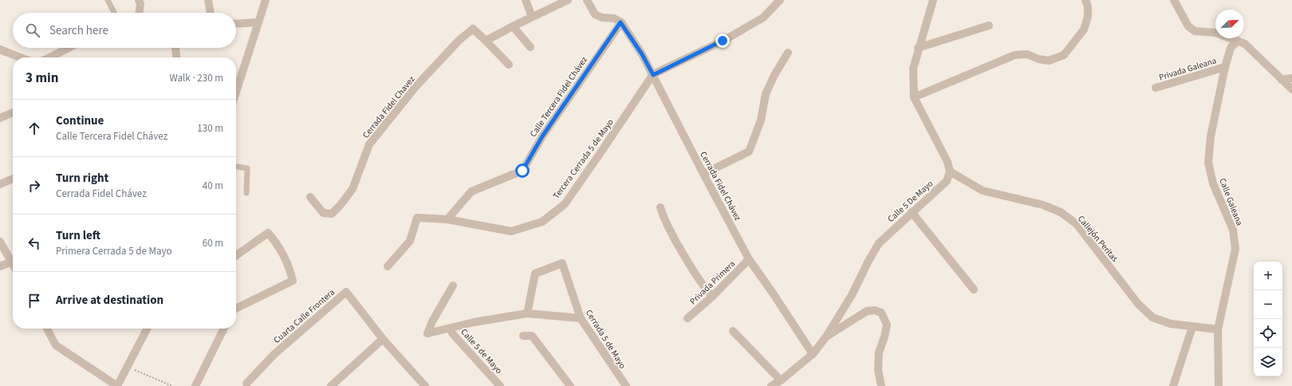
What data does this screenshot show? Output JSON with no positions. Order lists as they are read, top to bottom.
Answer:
{
  "streets": {
    "street": [
      "Privada Galeana",
      "Calle Tercera Fidel Chávez",
      "Cerrada Fidel Chavez",
      "Tercera Cerrada 5 de Mayo",
      "Cerrada Fidel Chávez",
      "Calle 5 De Mayo",
      "Calle Galeana",
      "Callejón Peritas",
      "Privada Primera",
      "Cuarta Calle Frontera",
      "Cerrada 5 de Mayo",
      "Calle 5 de Mayo"
    ]
  },
  "crossings": [
    ["Privada Galeana", "Calle Galeana"],
    ["Calle Tercera Fidel Chávez", "Tercera Cerrada 5 de Mayo"],
    ["Calle Tercera Fidel Chávez", "Cerrada Fidel Chávez"],
    ["Tercera Cerrada 5 de Mayo", "Cerrada Fidel Chávez"],
    ["Cerrada Fidel Chávez", "Calle 5 De Mayo"],
    ["Cerrada Fidel Chávez", "Privada Primera"],
    ["Calle 5 De Mayo", "Callejón Peritas"],
    ["Calle Galeana", "Callejón Peritas"]
  ],
  "north": "top right",
  "page": {
    "search": "Search here",
    "heading": ["3 min", "Walk · 230 m"],
    "list": [
      ["Continue", "Calle Tercera Fidel Chávez", "130 m"],
      ["Turn right", "Cerrada Fidel Chávez", "40 m"],
      ["Turn left", "Primera Cerrada 5 de Mayo", "60 m"],
      "Arrive at destination"
    ],
    "map_buttons": ["+", "−"]
  }
}
